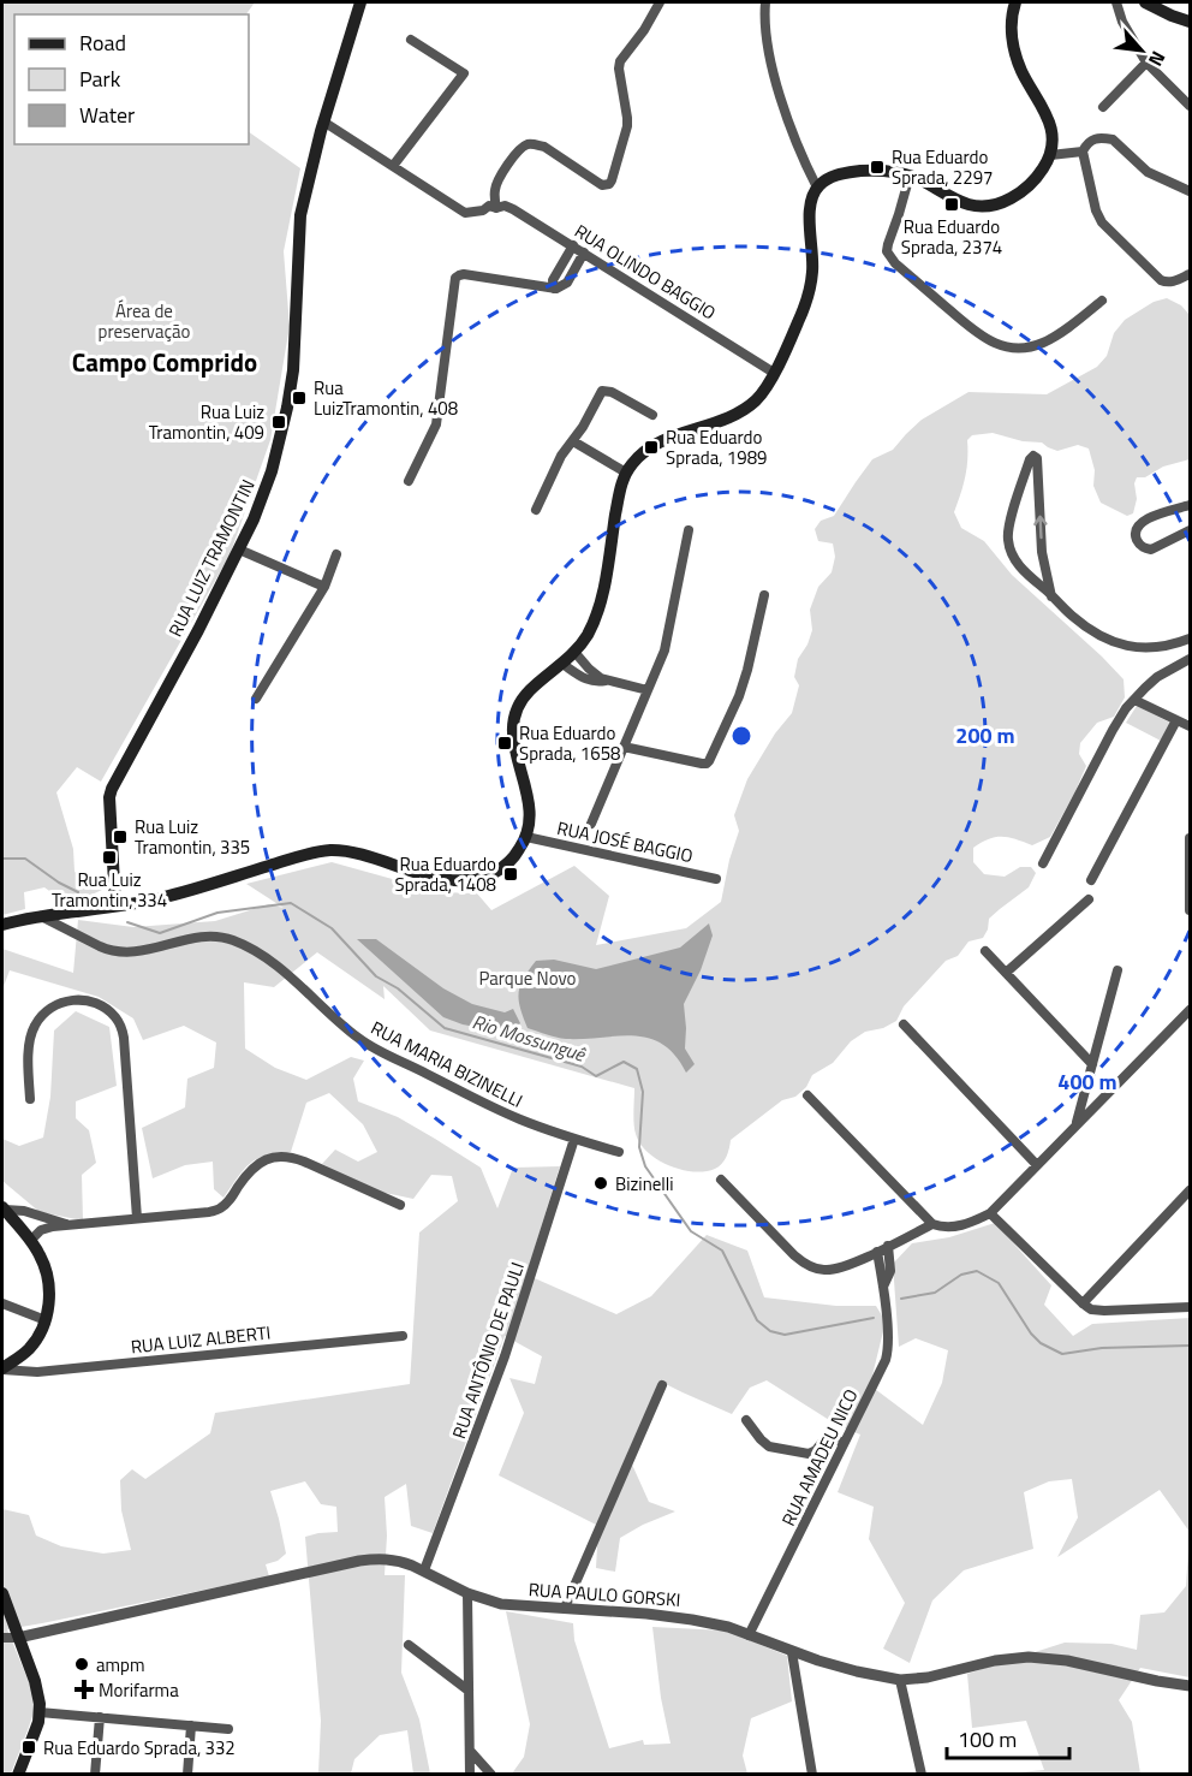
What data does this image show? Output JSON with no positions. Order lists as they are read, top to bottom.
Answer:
{
  "streets": {
    "main road": ["RUA LUIZ TRAMONTIN"],
    "street": [
      "RUA OLINDO BAGGIO",
      "RUA JOSÉ BAGGIO",
      "RUA MARIA BIZINELLI",
      "RUA LUIZ ALBERTI",
      "RUA ANTÔNIO DE PAULI",
      "RUA AMADEU NICO",
      "RUA PAULO GORSKI"
    ]
  },
  "crossings": [
    ["RUA MARIA BIZINELLI", "RUA ANTÔNIO DE PAULI"],
    ["RUA ANTÔNIO DE PAULI", "RUA PAULO GORSKI"],
    ["RUA AMADEU NICO", "RUA PAULO GORSKI"]
  ],
  "districts": ["Campo Comprido"],
  "water": ["Rio Mossunguê"],
  "parks": ["Área de preservação", "Parque Novo"],
  "places": {
    "transit": [
      "Rua Eduardo Sprada, 2297",
      "Rua Eduardo Sprada, 2374",
      "Rua LuizTramontin, 408",
      "Rua Luiz Tramontin, 409",
      "Rua Eduardo Sprada, 1989",
      "Rua Eduardo Sprada, 1658",
      "Rua Luiz Tramontin, 335",
      "Rua Luiz Tramontin, 334",
      "Rua Eduardo Sprada, 1408",
      "Rua Eduardo Sprada, 332"
    ],
    "other": ["Bizinelli", "ampm"],
    "health": ["Morifarma"]
  },
  "legend": ["Road", "Park", "Water"],
  "scale_bar": "100 m",
  "north": "bottom right",
  "rings": ["200 m", "400 m"]
}
